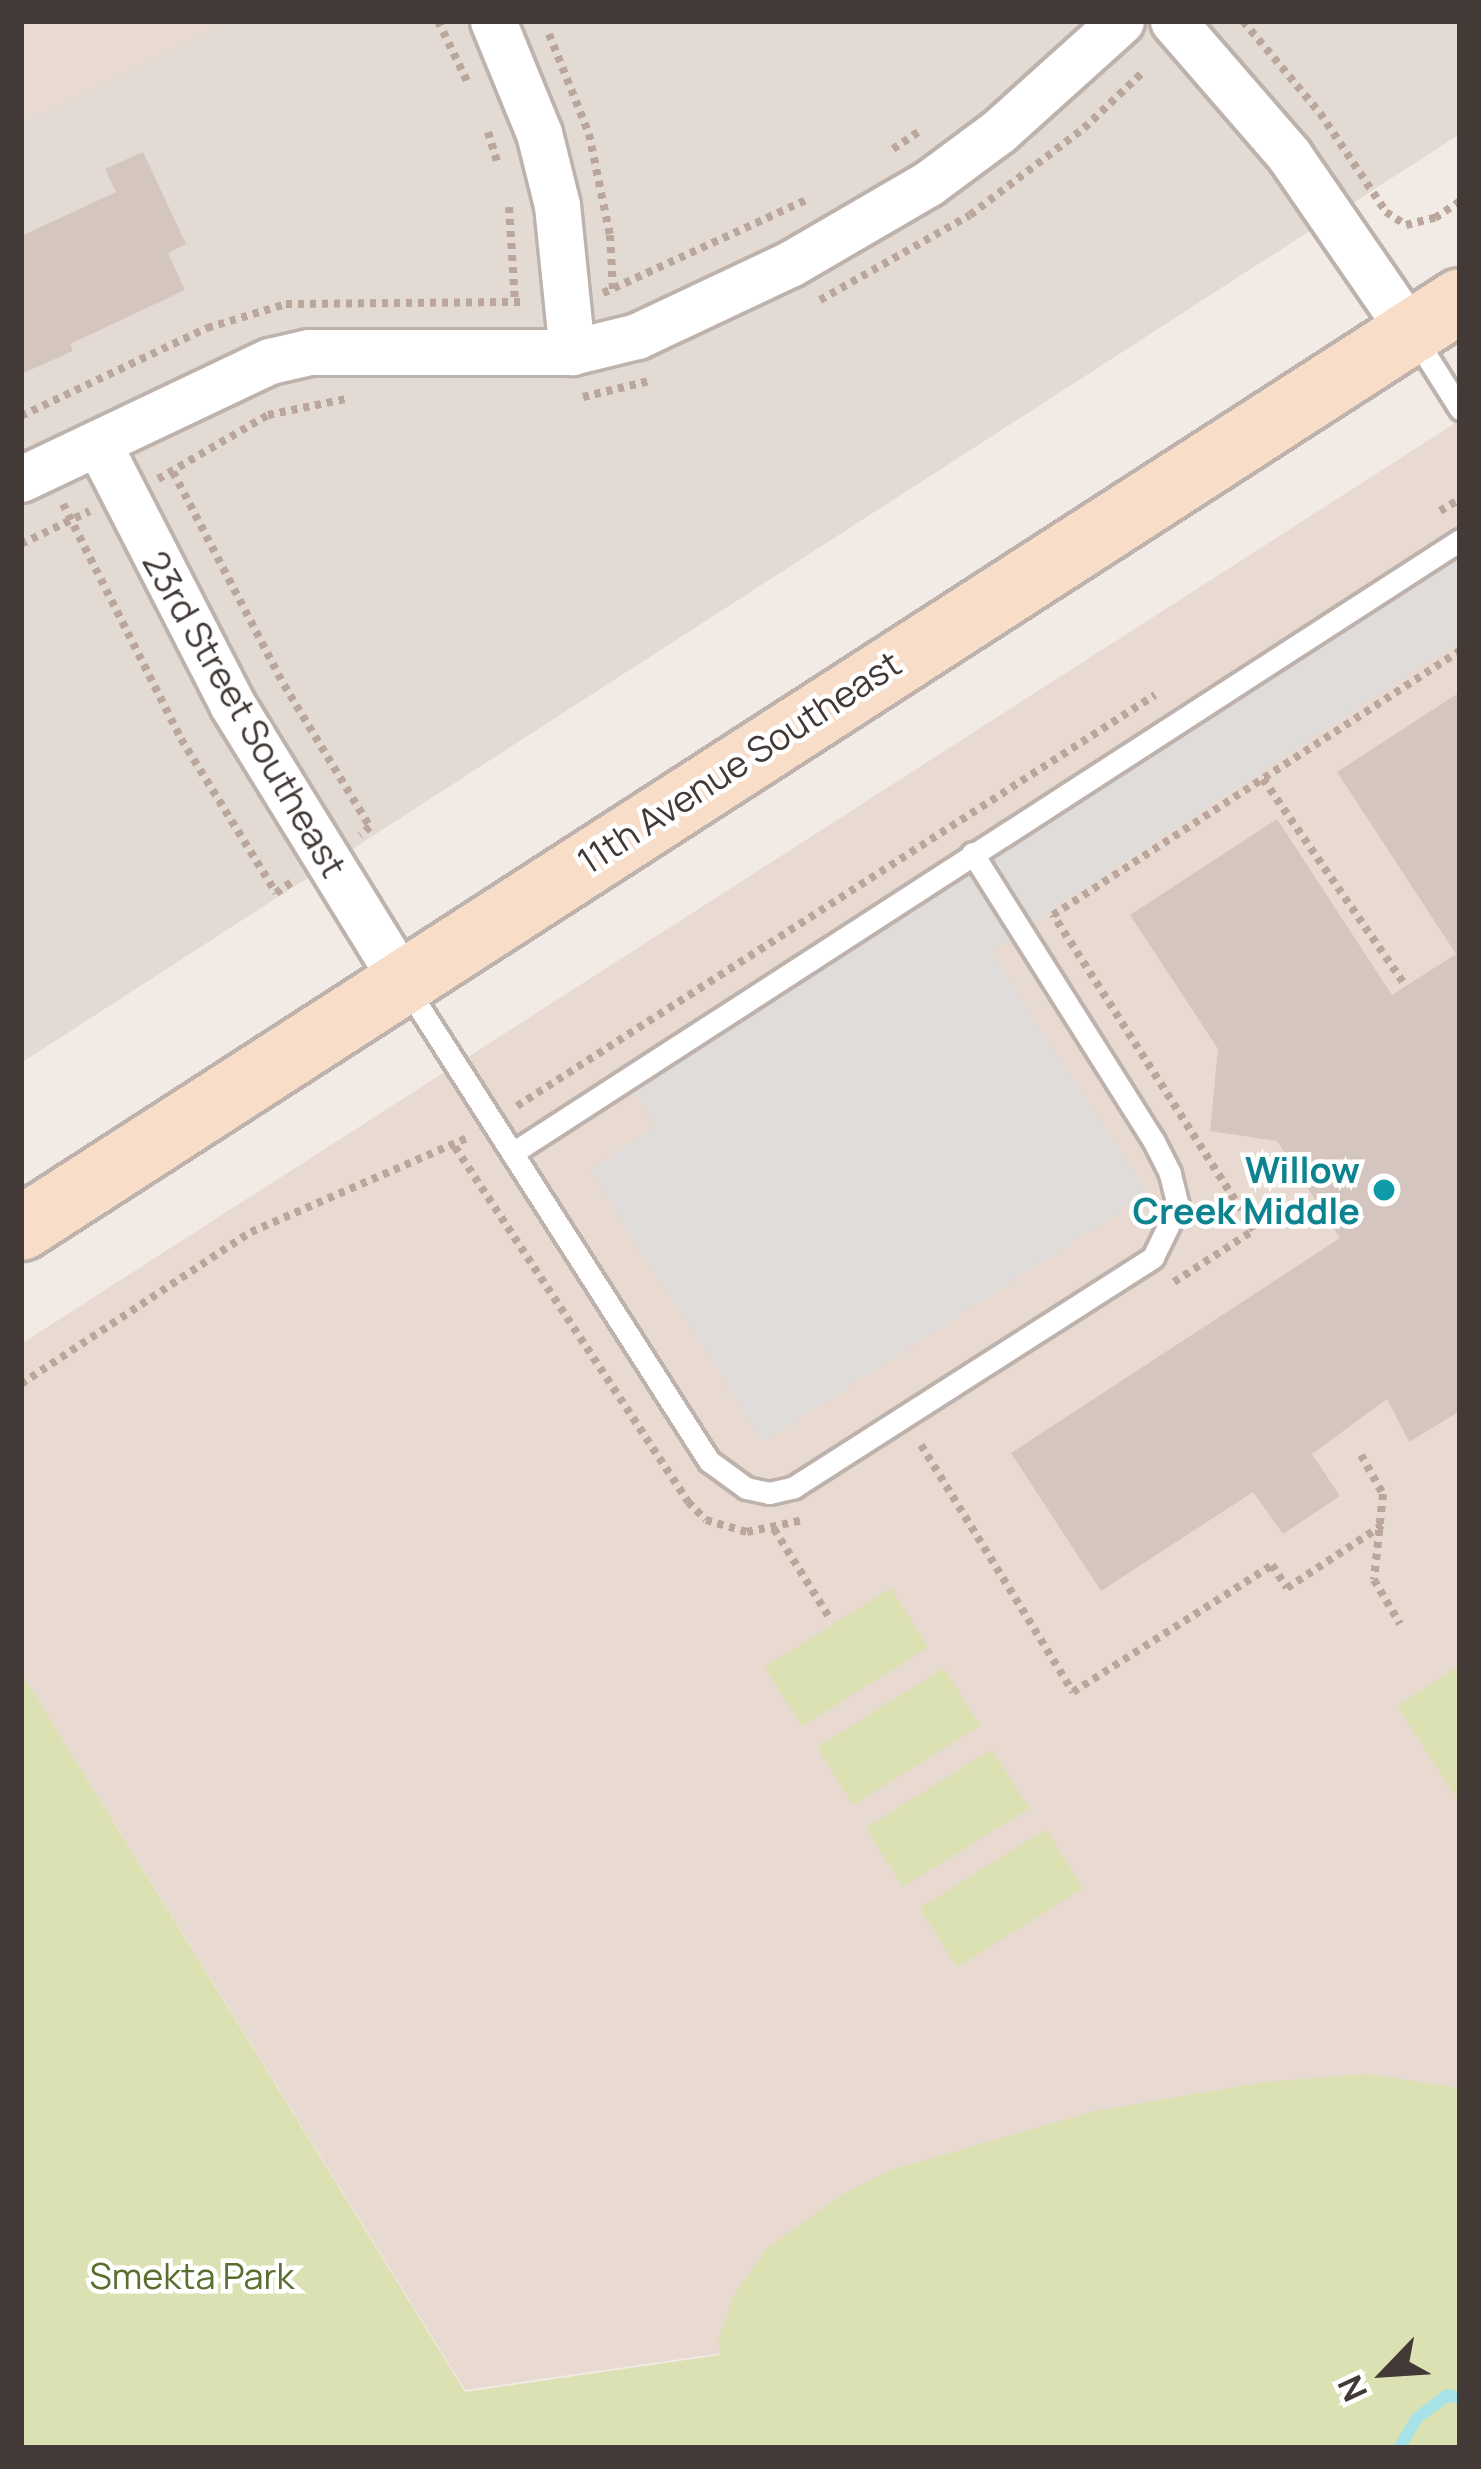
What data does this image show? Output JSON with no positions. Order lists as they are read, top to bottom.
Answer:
{
  "streets": {
    "main road": ["11th Avenue Southeast"],
    "street": ["23rd Street Southeast"]
  },
  "crossings": [
    ["23rd Street Southeast", "11th Avenue Southeast"]
  ],
  "parks": ["Smekta Park"],
  "places": ["Willow Creek Middle"],
  "north": "bottom left"
}
